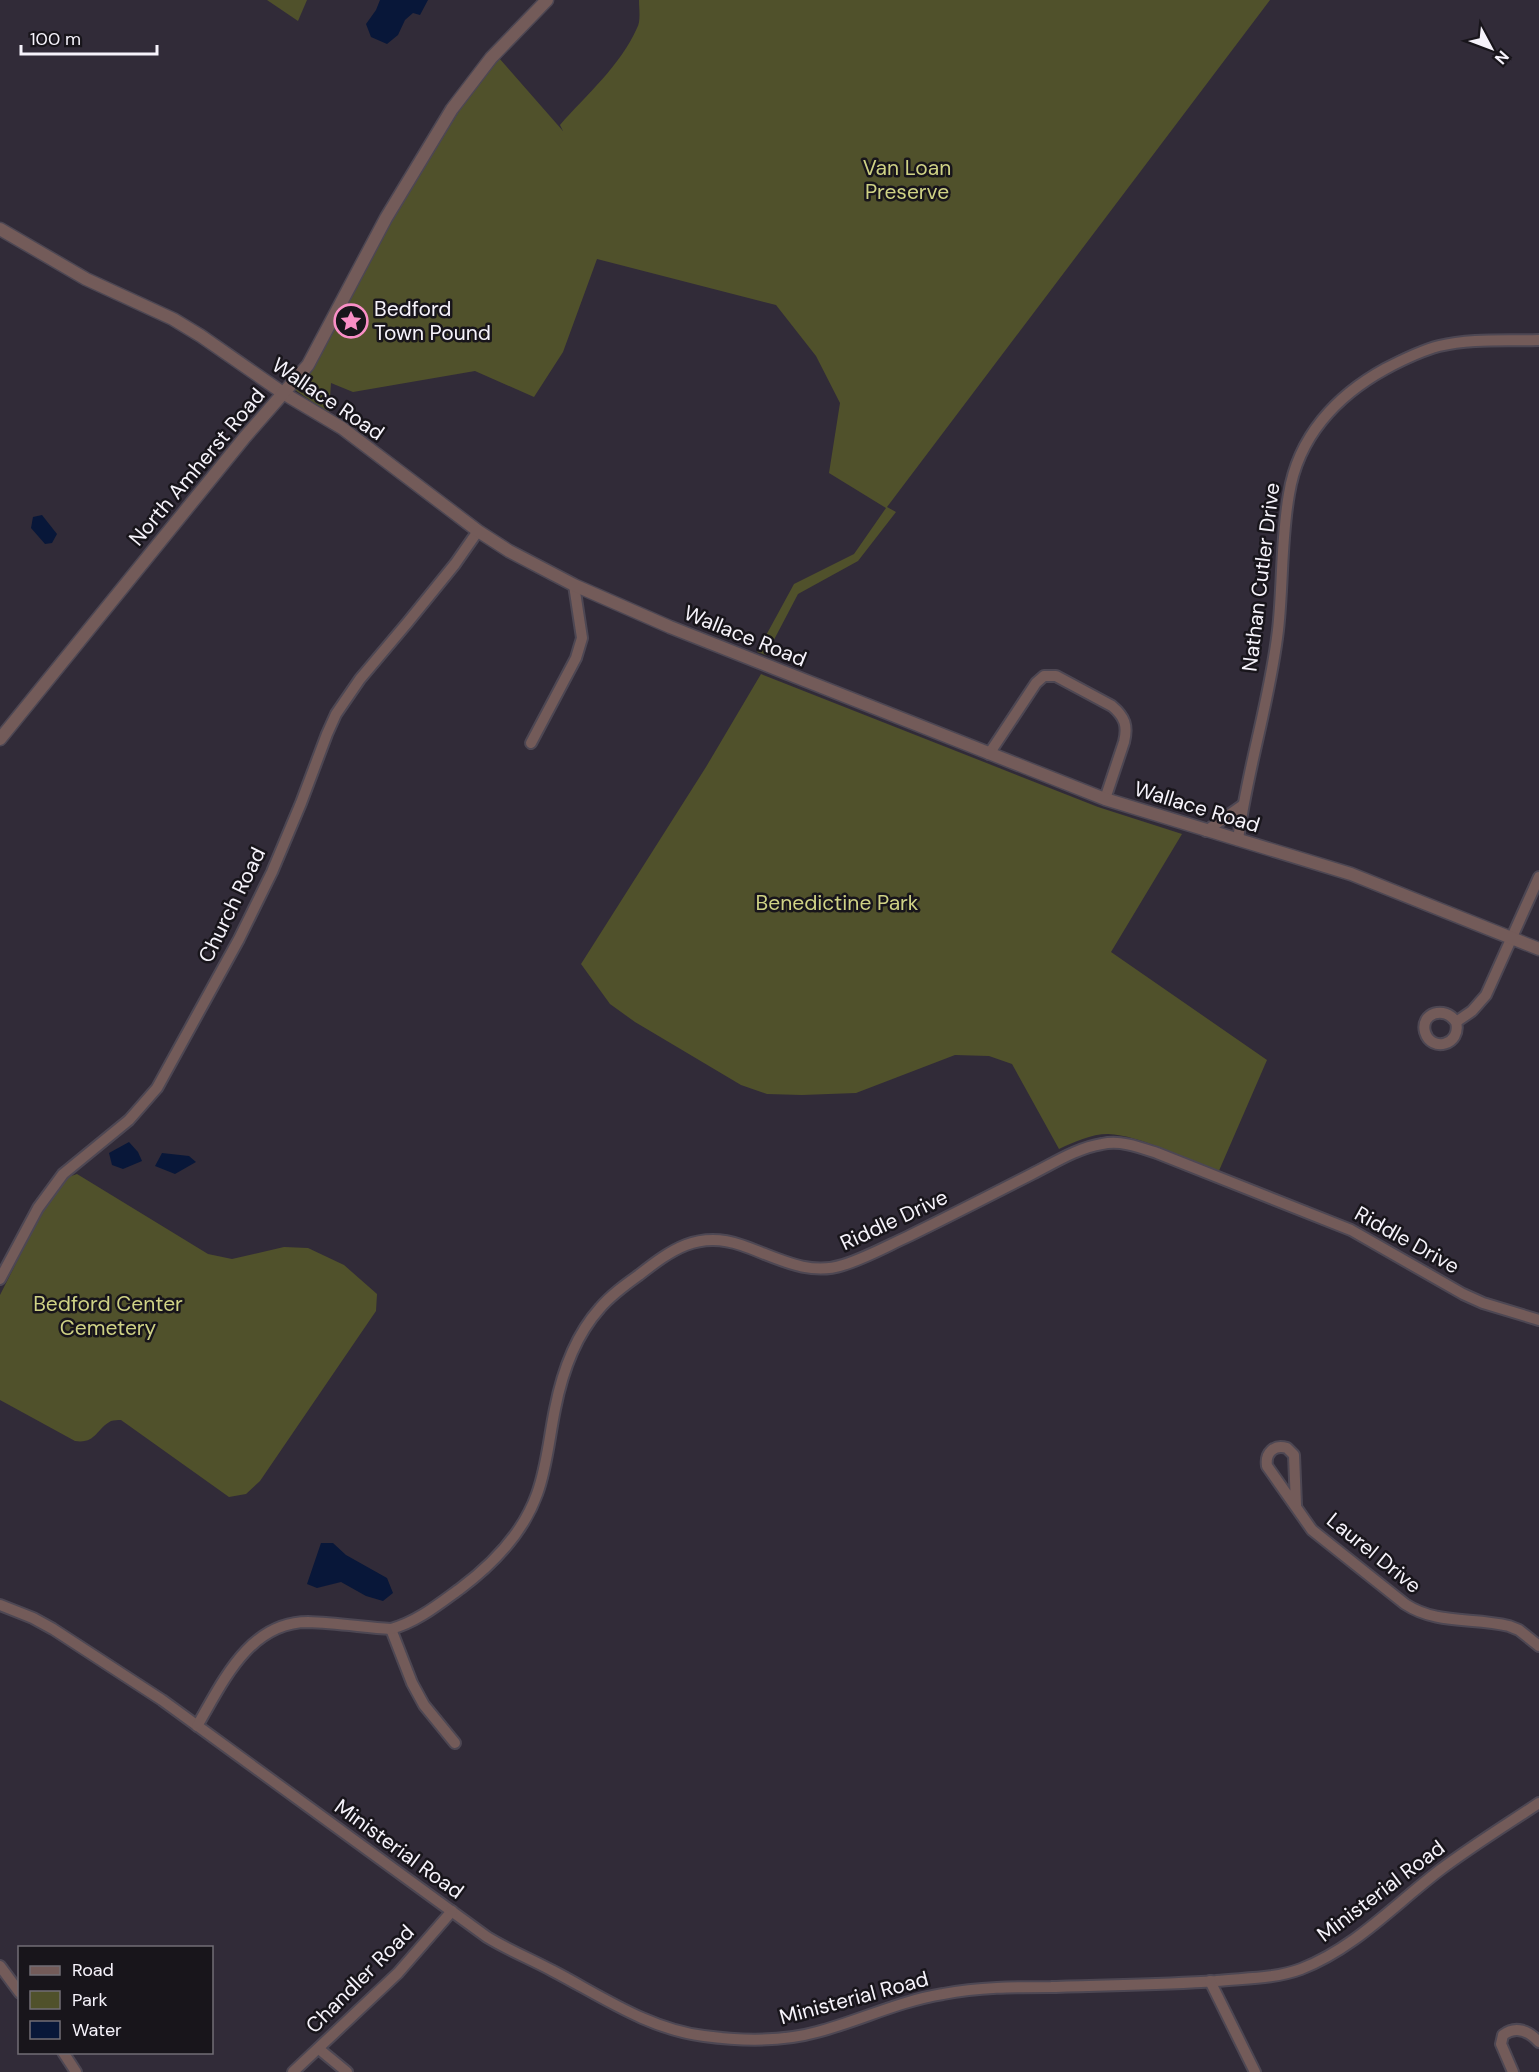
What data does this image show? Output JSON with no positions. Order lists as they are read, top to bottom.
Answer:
{
  "streets": {
    "street": [
      "Wallace Road",
      "North Amherst Road",
      "Nathan Cutler Drive",
      "Church Road",
      "Riddle Drive",
      "Laurel Drive",
      "Ministerial Road",
      "Chandler Road"
    ]
  },
  "crossings": [
    ["Wallace Road", "North Amherst Road"],
    ["Wallace Road", "Nathan Cutler Drive"],
    ["Wallace Road", "Church Road"],
    ["Riddle Drive", "Ministerial Road"],
    ["Ministerial Road", "Chandler Road"]
  ],
  "parks": ["Van Loan Preserve", "Benedictine Park", "Bedford Center Cemetery"],
  "places": {
    "place": ["Bedford Town Pound"]
  },
  "legend": ["Road", "Park", "Water"],
  "scale_bar": "100 m",
  "north": "bottom right"
}
